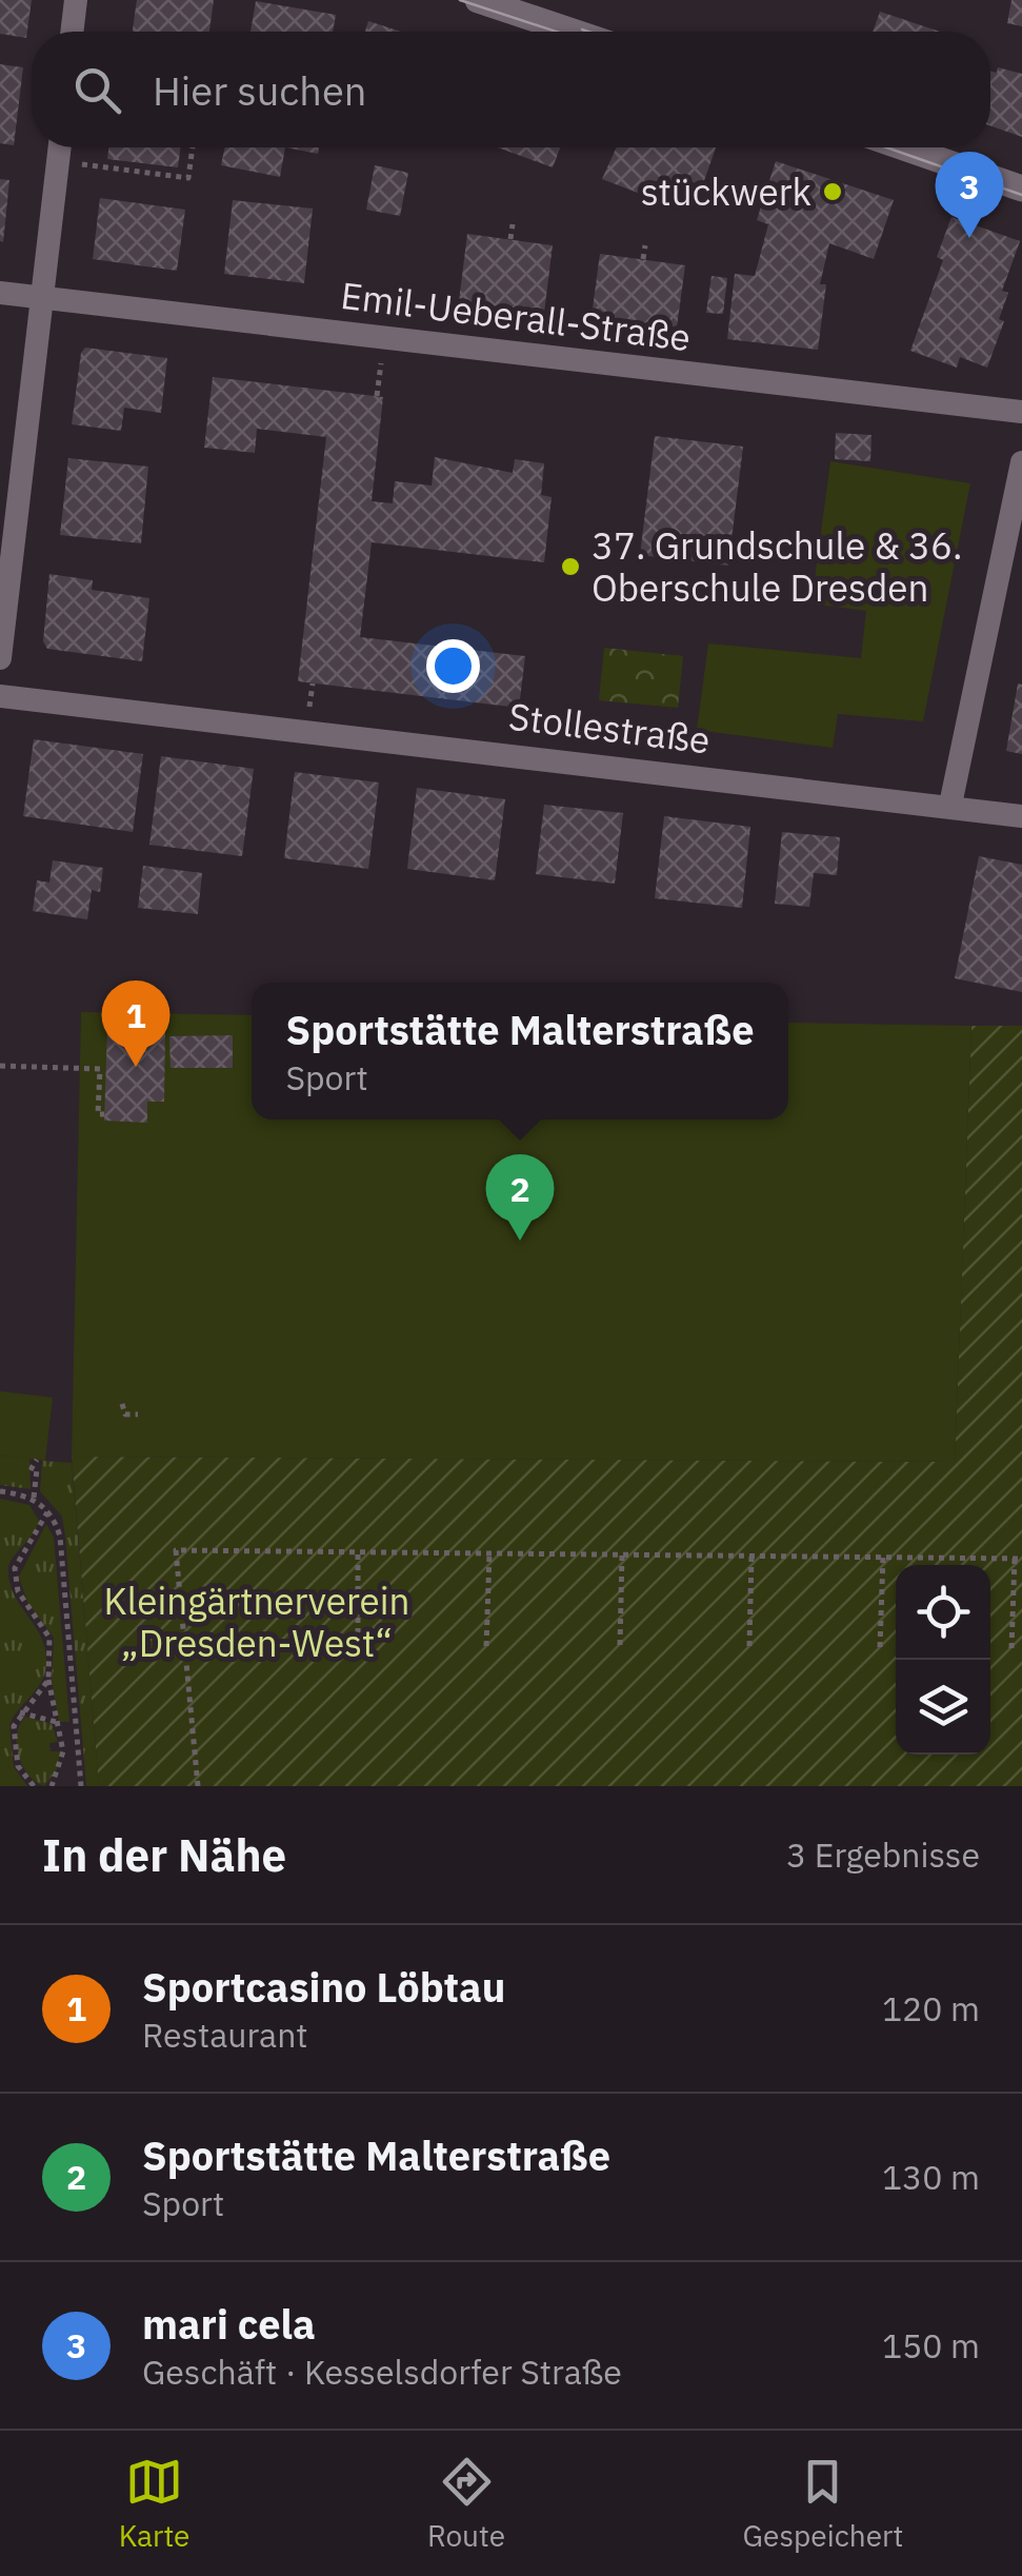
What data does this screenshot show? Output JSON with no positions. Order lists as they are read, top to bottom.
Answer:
{
  "streets": {
    "street": ["Emil-Ueberall-Straße", "Stollestraße"]
  },
  "parks": ["Kleingärtnerverein „Dresden-West“"],
  "places": ["stückwerk", "37. Grundschule & 36. Oberschule Dresden"],
  "page": {
    "search": "Hier suchen",
    "pins": ["3", "1", "2"],
    "popup": ["Sportstätte Malterstraße", "Sport"],
    "heading": ["In der Nähe", "3 Ergebnisse"],
    "list": [
      {
        "mark": "1",
        "name": "Sportcasino Löbtau",
        "note": "Restaurant",
        "value": "120 m"
      },
      {
        "mark": "2",
        "name": "Sportstätte Malterstraße",
        "note": "Sport",
        "value": "130 m"
      },
      {
        "mark": "3",
        "name": "mari cela",
        "note": "Geschäft · Kesselsdorfer Straße",
        "value": "150 m"
      }
    ],
    "nav": ["Karte", "Route", "Gespeichert"]
  }
}
